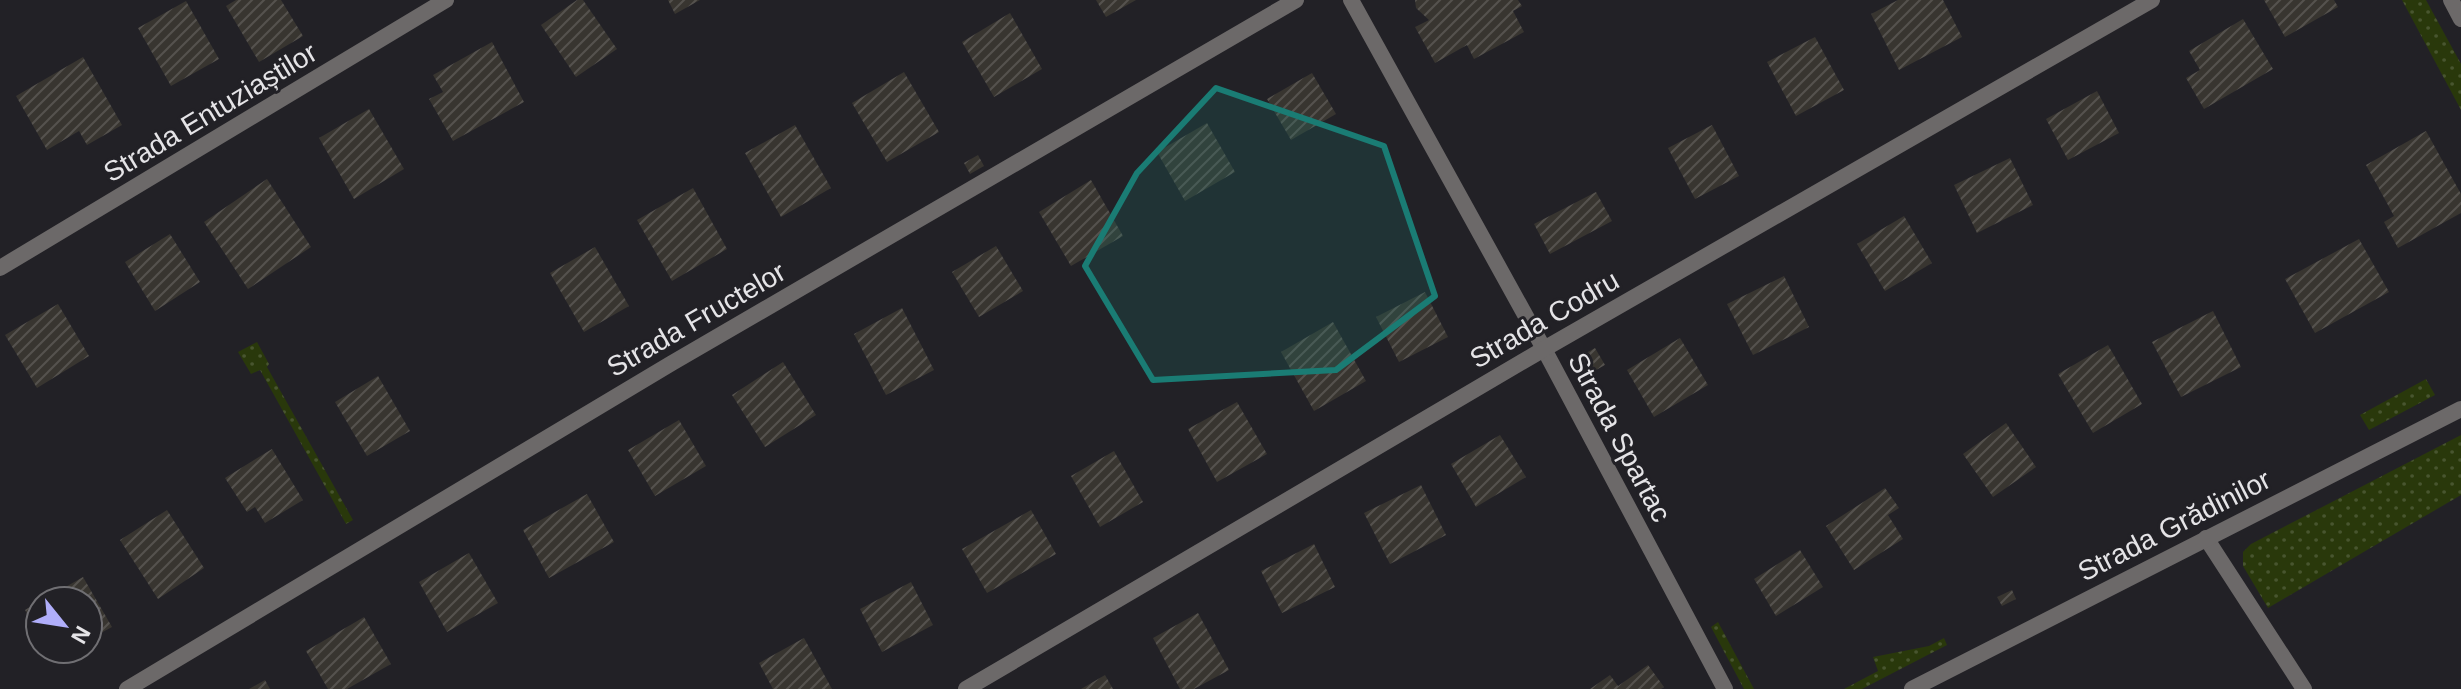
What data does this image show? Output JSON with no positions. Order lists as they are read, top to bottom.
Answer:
{
  "streets": {
    "street": [
      "Strada Entuziaștilor",
      "Strada Fructelor",
      "Strada Codru",
      "Strada Spartac",
      "Strada Grădinilor"
    ]
  },
  "crossings": [
    ["Strada Codru", "Strada Spartac"]
  ],
  "north": "bottom right"
}
